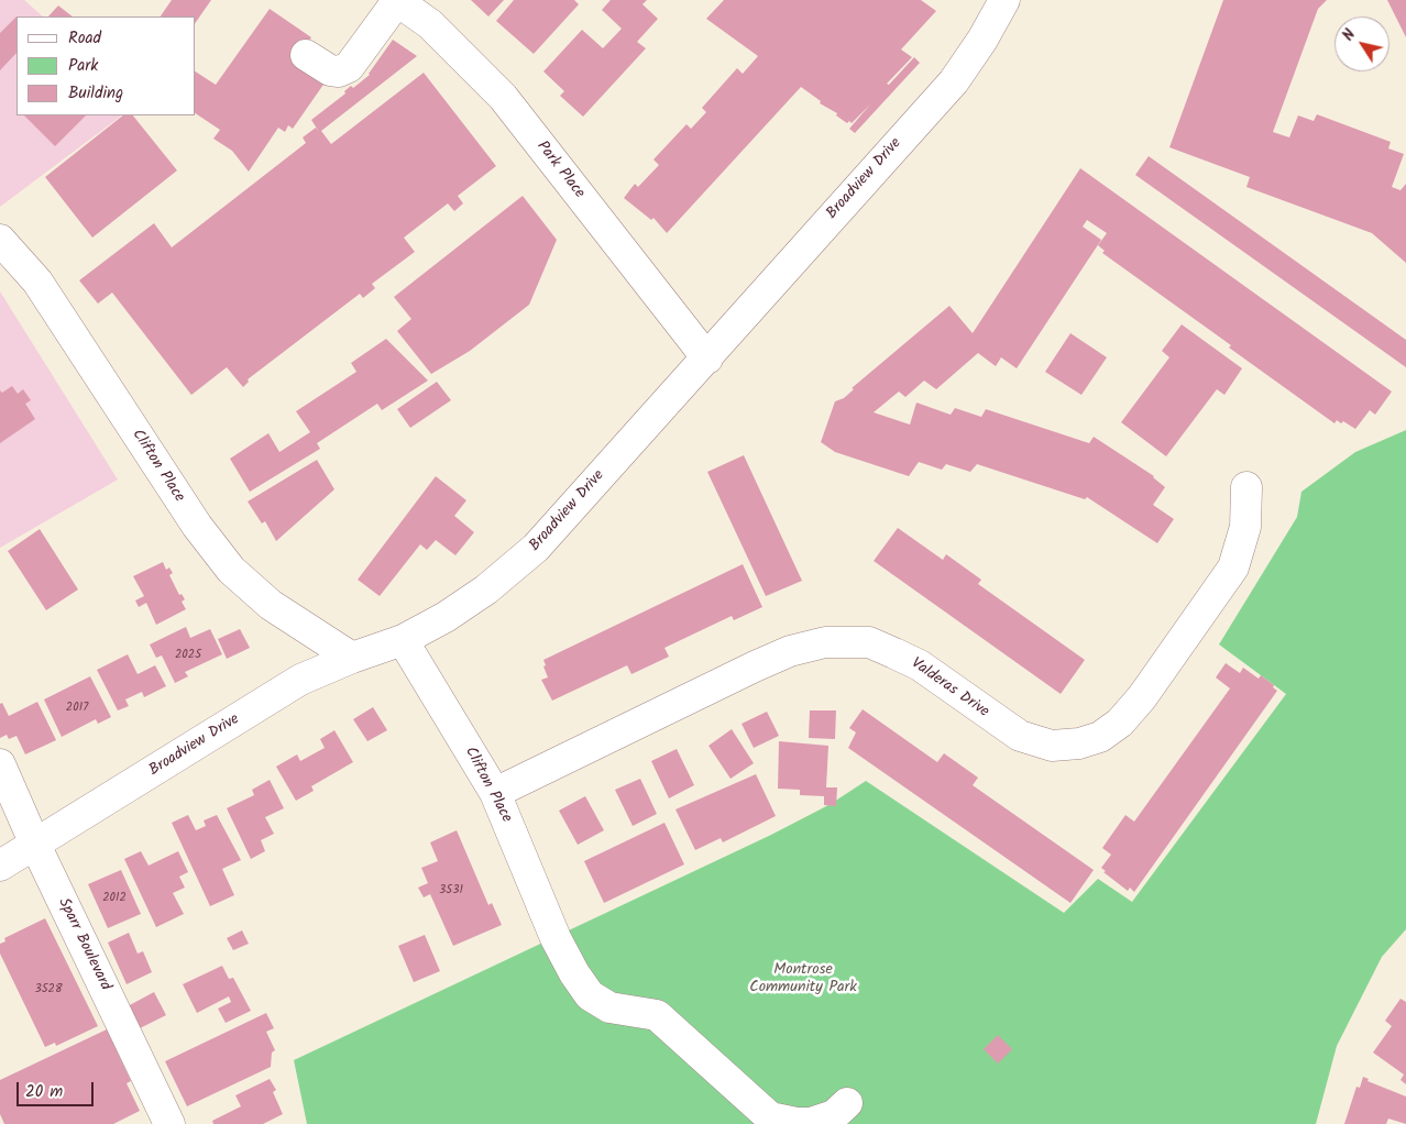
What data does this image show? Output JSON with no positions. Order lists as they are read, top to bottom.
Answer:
{
  "streets": {
    "street": [
      "Park Place",
      "Broadview Drive",
      "Clifton Place",
      "Valderas Drive",
      "Sparr Boulevard"
    ]
  },
  "crossings": [
    ["Park Place", "Broadview Drive"],
    ["Broadview Drive", "Clifton Place"],
    ["Broadview Drive", "Sparr Boulevard"],
    ["Clifton Place", "Valderas Drive"]
  ],
  "parks": ["Montrose Community Park"],
  "house_numbers": [
    "2025",
    "2017",
    "3531",
    "2012",
    "3528"
  ],
  "legend": ["Road", "Park", "Building"],
  "scale_bar": "20 m",
  "north": "top left"
}
